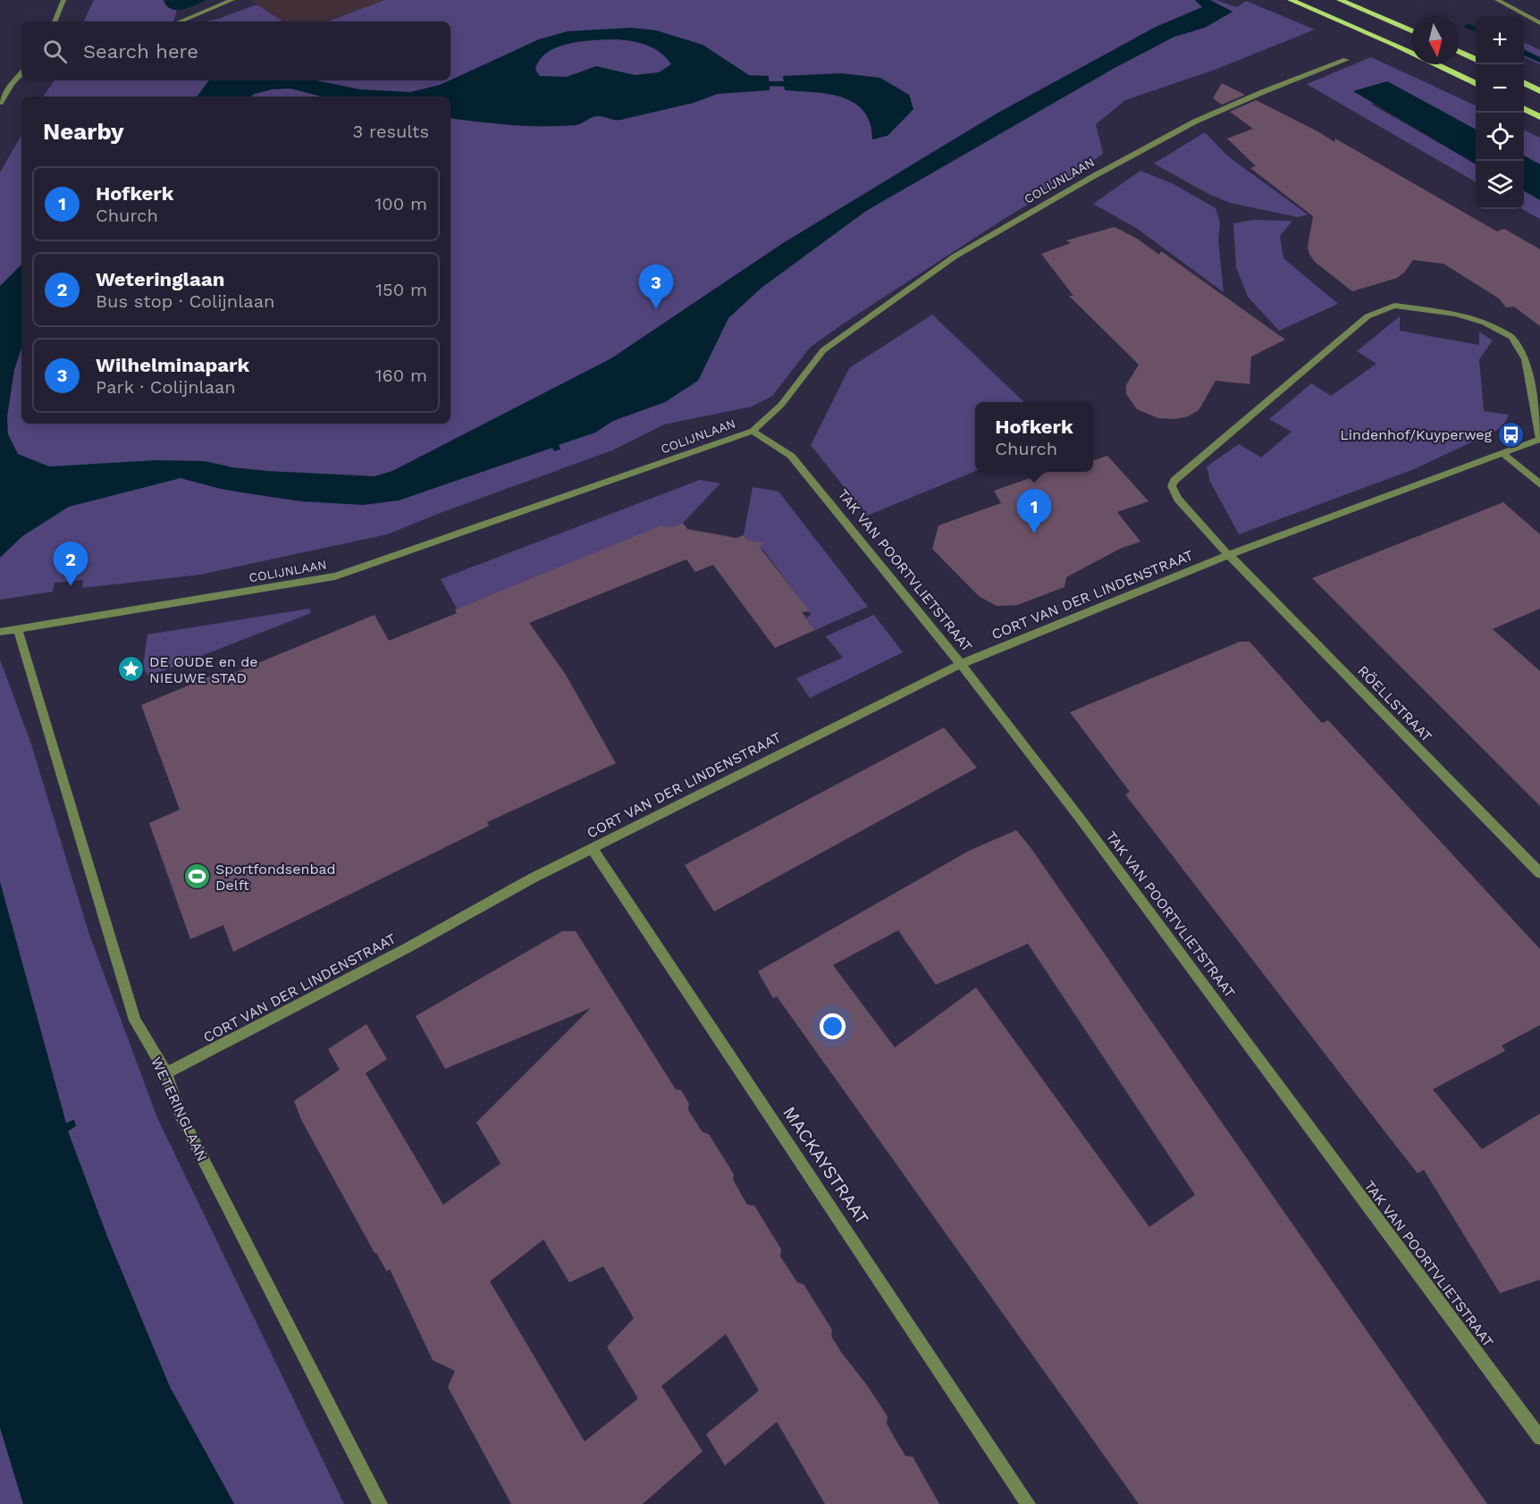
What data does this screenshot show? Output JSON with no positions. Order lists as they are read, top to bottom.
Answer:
{
  "streets": {
    "street": [
      "COLIJNLAAN",
      "TAK VAN POORTVLIETSTRAAT",
      "CORT VAN DER LINDENSTRAAT",
      "RÖELLSTRAAT",
      "WETERINGLAAN",
      "MACKAYSTRAAT"
    ]
  },
  "crossings": [
    ["COLIJNLAAN", "TAK VAN POORTVLIETSTRAAT"],
    ["COLIJNLAAN", "WETERINGLAAN"],
    ["TAK VAN POORTVLIETSTRAAT", "CORT VAN DER LINDENSTRAAT"],
    ["CORT VAN DER LINDENSTRAAT", "RÖELLSTRAAT"],
    ["CORT VAN DER LINDENSTRAAT", "WETERINGLAAN"],
    ["CORT VAN DER LINDENSTRAAT", "MACKAYSTRAAT"]
  ],
  "places": {
    "bus stop": ["Lindenhof/Kuyperweg"],
    "place": ["DE OUDE en de NIEUWE STAD"],
    "sports": ["Sportfondsenbad Delft"]
  },
  "north": "bottom",
  "page": {
    "map_buttons": ["+", "−"],
    "search": "Search here",
    "heading": ["Nearby", "3 results"],
    "list": [
      {
        "mark": "1",
        "name": "Hofkerk",
        "note": "Church",
        "value": "100 m"
      },
      {
        "mark": "2",
        "name": "Weteringlaan",
        "note": "Bus stop · Colijnlaan",
        "value": "150 m"
      },
      {
        "mark": "3",
        "name": "Wilhelminapark",
        "note": "Park · Colijnlaan",
        "value": "160 m"
      }
    ],
    "pins": ["3", "1", "2"],
    "popup": ["Hofkerk", "Church"]
  }
}
